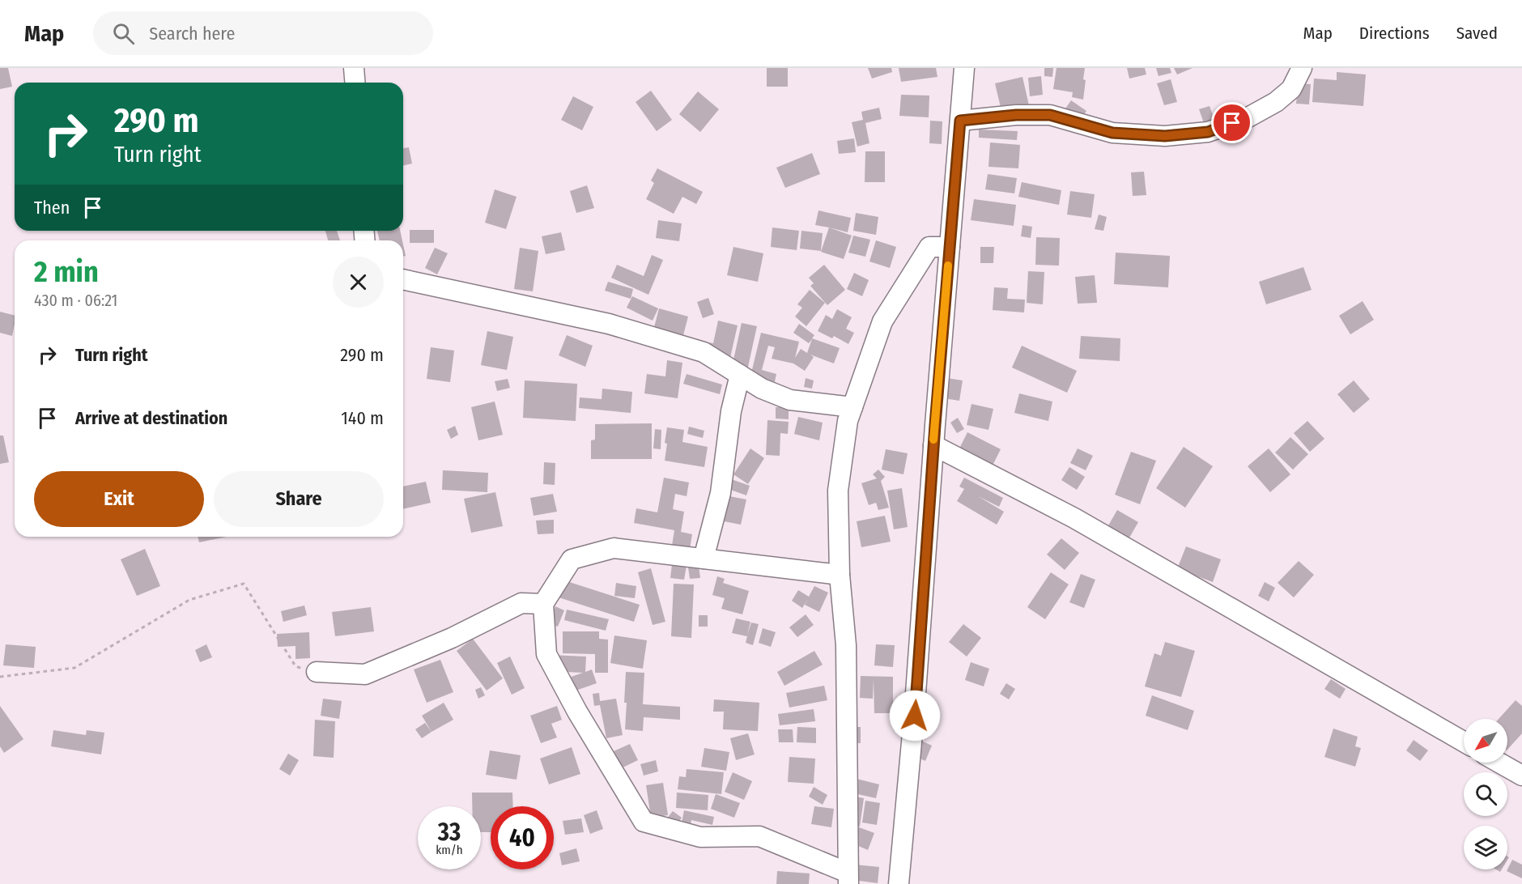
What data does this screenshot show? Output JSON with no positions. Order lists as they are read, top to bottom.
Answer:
{
  "north": "bottom left",
  "page": {
    "header": "Map",
    "search": "Search here",
    "nav": ["Map", "Directions", "Saved"],
    "turn": ["290 m", "Turn right"],
    "then": "Then",
    "heading": ["2 min", "430 m · 06:21"],
    "list": [
      {
        "name": "Turn right",
        "value": "290 m"
      },
      {
        "name": "Arrive at destination",
        "value": "140 m"
      }
    ],
    "buttons": ["Exit", "Share"],
    "speed": "33 km/h",
    "limit": "40"
  }
}
